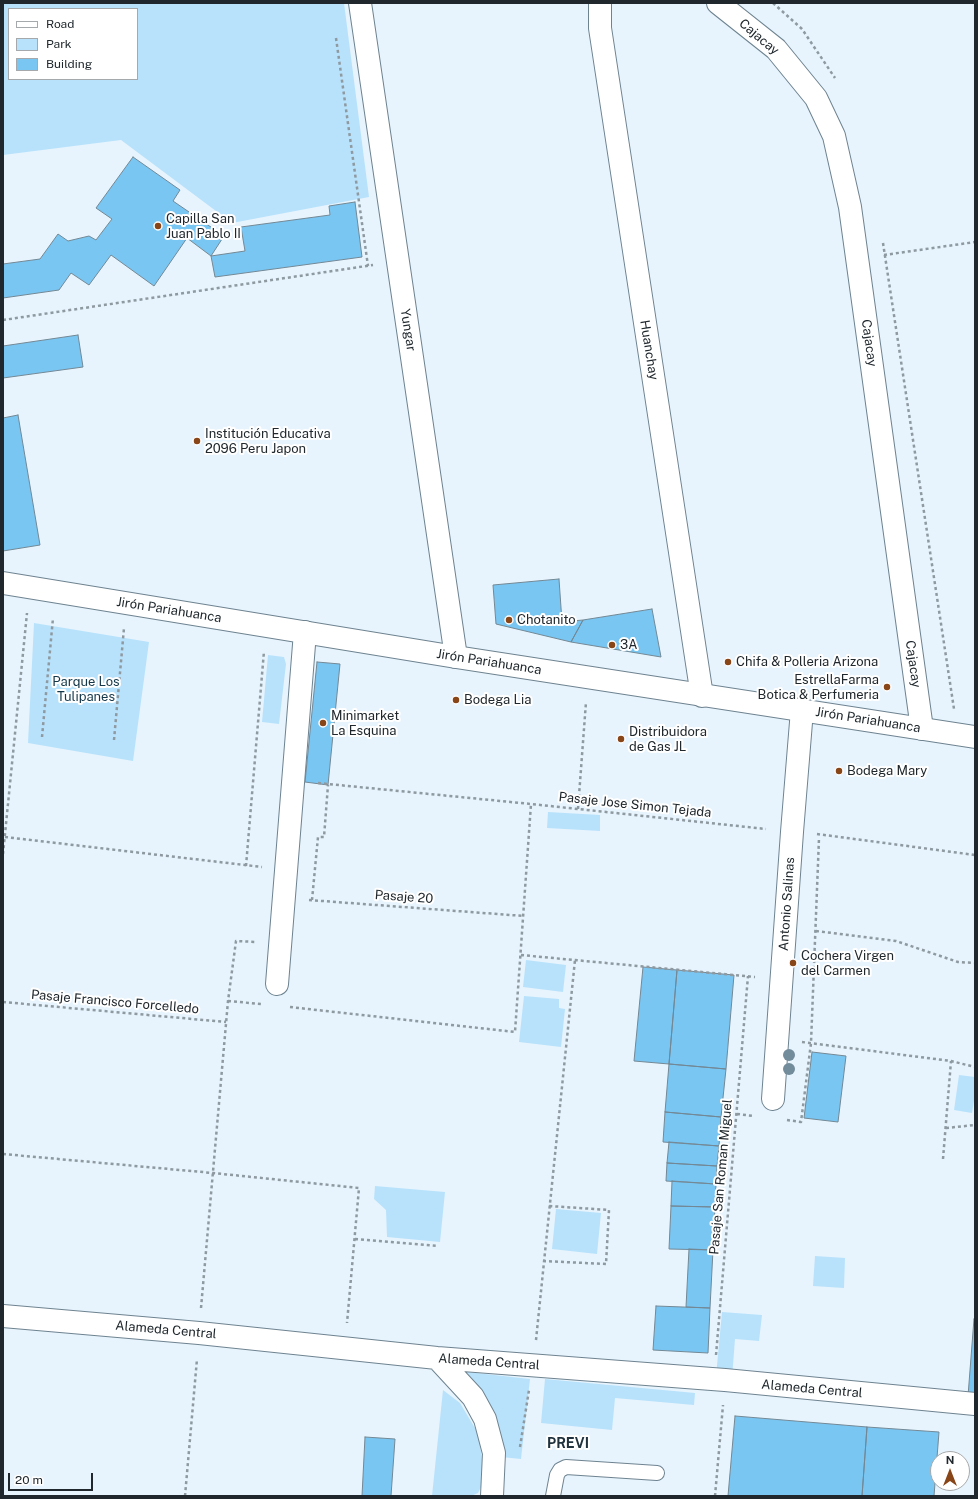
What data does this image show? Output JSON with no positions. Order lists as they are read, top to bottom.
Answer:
{
  "streets": {
    "street": [
      "Cajacay",
      "Yungar",
      "Huanchay",
      "Jirón Pariahuanca",
      "Antonio Salinas",
      "Alameda Central"
    ],
    "path": [
      "Pasaje Jose Simon Tejada",
      "Pasaje 20",
      "Pasaje Francisco Forcelledo",
      "Pasaje San Roman Miguel"
    ]
  },
  "crossings": [
    ["Cajacay", "Jirón Pariahuanca"],
    ["Yungar", "Jirón Pariahuanca"],
    ["Huanchay", "Jirón Pariahuanca"],
    ["Jirón Pariahuanca", "Antonio Salinas"],
    ["Pasaje Jose Simon Tejada", "Antonio Salinas"],
    ["Pasaje San Roman Miguel", "Alameda Central"]
  ],
  "districts": ["PREVI"],
  "parks": ["Parque Los Tulipanes"],
  "places": [
    "Capilla San Juan Pablo II",
    "Institución Educativa 2096 Peru Japon",
    "Chotanito",
    "3A",
    "Chifa & Polleria Arizona",
    "EstrellaFarma Botica & Perfumeria",
    "Bodega Lia",
    "Minimarket La Esquina",
    "Distribuidora de Gas JL",
    "Bodega Mary",
    "Cochera Virgen del Carmen"
  ],
  "legend": ["Road", "Park", "Building"],
  "scale_bar": "20 m",
  "north": "top"
}
